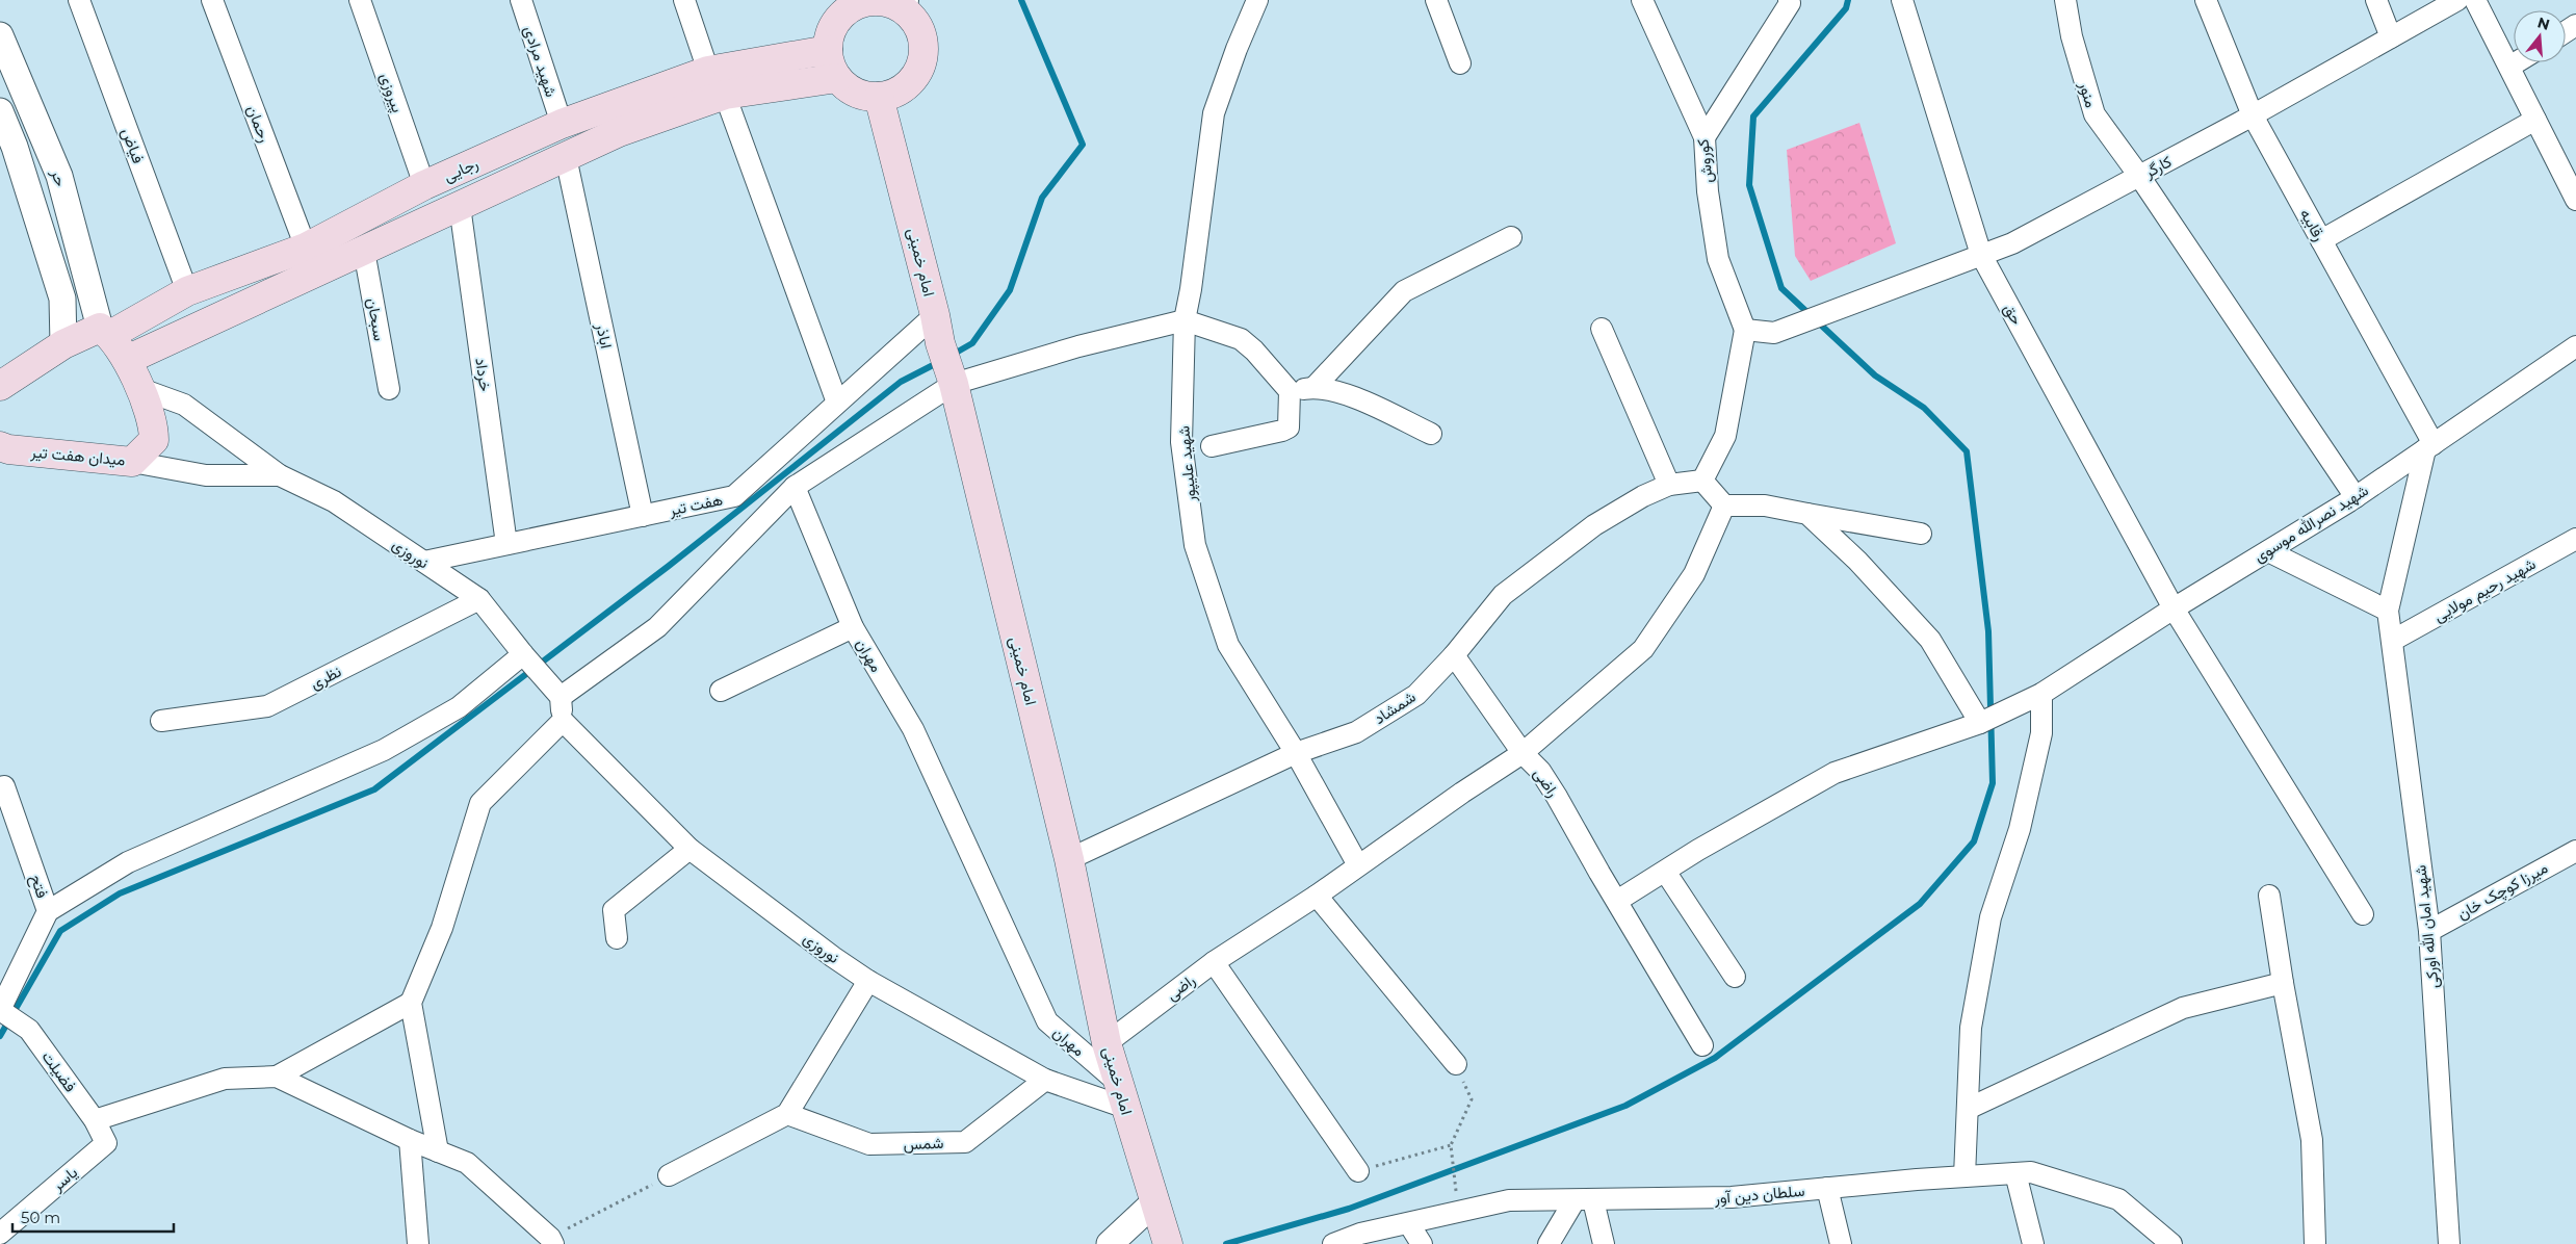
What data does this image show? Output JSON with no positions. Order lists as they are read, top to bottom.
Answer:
{
  "streets": {
    "main road": ["رجایی", "امام خمینی", "میدان هفت تیر"],
    "street": [
      "شهید مرادی",
      "پیروزی",
      "منور",
      "رحمان",
      "فیاض",
      "کوروش",
      "کارگر",
      "حر",
      "رقابیه",
      "حق",
      "سبحان",
      "اباذر",
      "خرداد",
      "شهید علیپور",
      "هفت تیر",
      "شهید نصرالله موسوی",
      "نوروزی",
      "شهید رحیم مولایی",
      "مهران",
      "نظری",
      "شمشاد",
      "راضی",
      "فتح",
      "میرزا کوچک خان",
      "شهید امان الله اورکی",
      "فضیلت",
      "شمس",
      "یاسر",
      "سلطان دین آور"
    ]
  },
  "crossings": [
    ["شهید مرادی", "رجایی"],
    ["پیروزی", "رجایی"],
    ["منور", "کارگر"],
    ["منور", "شهید نصرالله موسوی"],
    ["رحمان", "رجایی"],
    ["فیاض", "رجایی"],
    ["کوروش", "کارگر"],
    ["کارگر", "رقابیه"],
    ["کارگر", "حق"],
    ["رجایی", "حر"],
    ["رجایی", "امام خمینی"],
    ["رجایی", "سبحان"],
    ["رجایی", "اباذر"],
    ["رجایی", "خرداد"],
    ["رجایی", "میدان هفت تیر"],
    ["حر", "میدان هفت تیر"],
    ["رقابیه", "شهید نصرالله موسوی"],
    ["امام خمینی", "هفت تیر"],
    ["امام خمینی", "نوروزی"],
    ["امام خمینی", "مهران"],
    ["امام خمینی", "شمشاد"],
    ["امام خمینی", "راضی"],
    ["حق", "شهید نصرالله موسوی"],
    ["اباذر", "هفت تیر"],
    ["خرداد", "هفت تیر"],
    ["شهید علیپور", "شمشاد"],
    ["شهید علیپور", "راضی"],
    ["هفت تیر", "نوروزی"],
    ["نوروزی", "مهران"],
    ["نوروزی", "نظری"],
    ["نوروزی", "شمس"],
    ["شهید رحیم مولایی", "شهید امان الله اورکی"],
    ["فتح", "فضیلت"],
    ["میرزا کوچک خان", "شهید امان الله اورکی"],
    ["فضیلت", "یاسر"]
  ],
  "scale_bar": "50 m",
  "north": "top"
}
